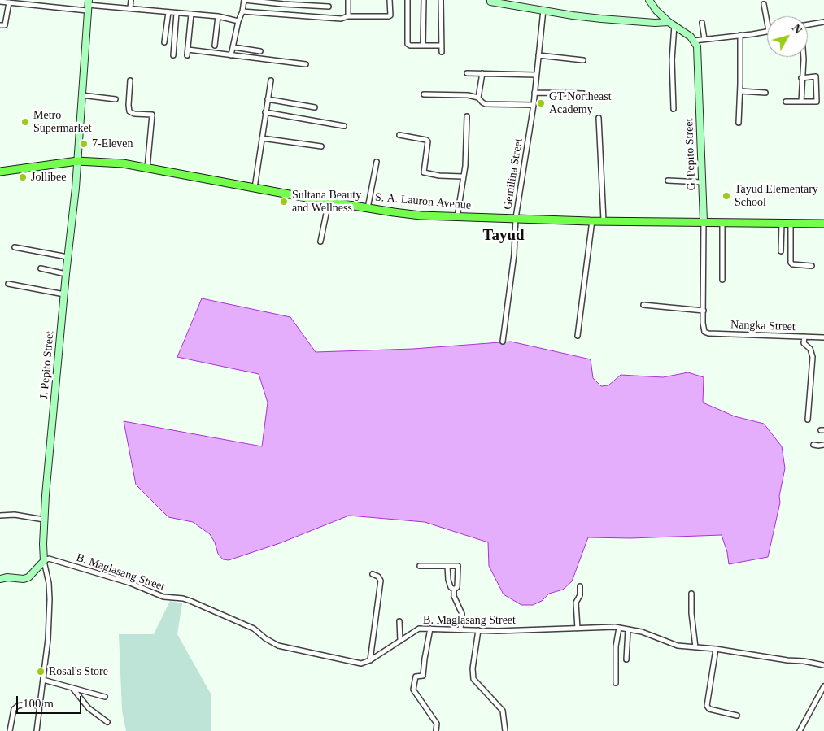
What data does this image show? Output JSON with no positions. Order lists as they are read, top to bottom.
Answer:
{
  "streets": {
    "highway": ["S. A. Lauron Avenue"],
    "street": [
      "G. Pepito Street",
      "Gemilina Street",
      "Nangka Street",
      "J. Pepito Street",
      "B. Maglasang Street"
    ]
  },
  "crossings": [
    ["G. Pepito Street", "S. A. Lauron Avenue"],
    ["G. Pepito Street", "Nangka Street"],
    ["Gemilina Street", "S. A. Lauron Avenue"],
    ["S. A. Lauron Avenue", "J. Pepito Street"],
    ["J. Pepito Street", "B. Maglasang Street"]
  ],
  "districts": ["Tayud"],
  "places": [
    "GT Northeast Academy",
    "Metro Supermarket",
    "7-Eleven",
    "Jollibee",
    "Tayud Elementary School",
    "Sultana Beauty and Wellness",
    "Rosal's Store"
  ],
  "scale_bar": "100 m",
  "north": "top right"
}
